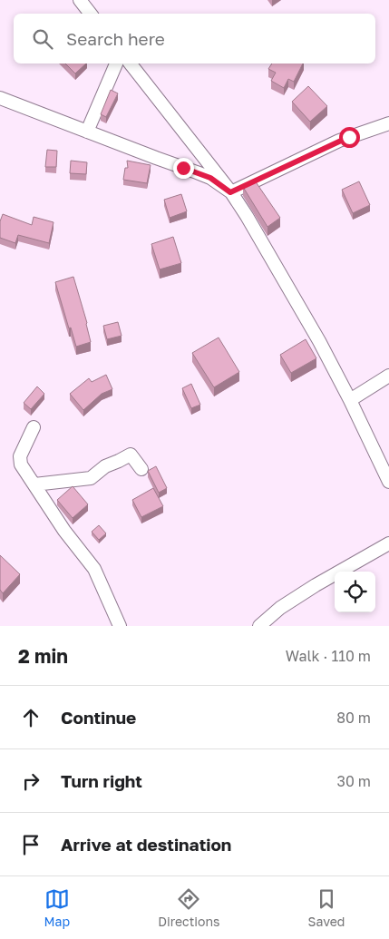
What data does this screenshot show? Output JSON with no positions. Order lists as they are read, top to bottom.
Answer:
{
  "page": {
    "search": "Search here",
    "heading": ["2 min", "Walk · 110 m"],
    "list": [
      ["Continue", "80 m"],
      ["Turn right", "30 m"],
      "Arrive at destination"
    ],
    "nav": ["Map", "Directions", "Saved"]
  }
}
